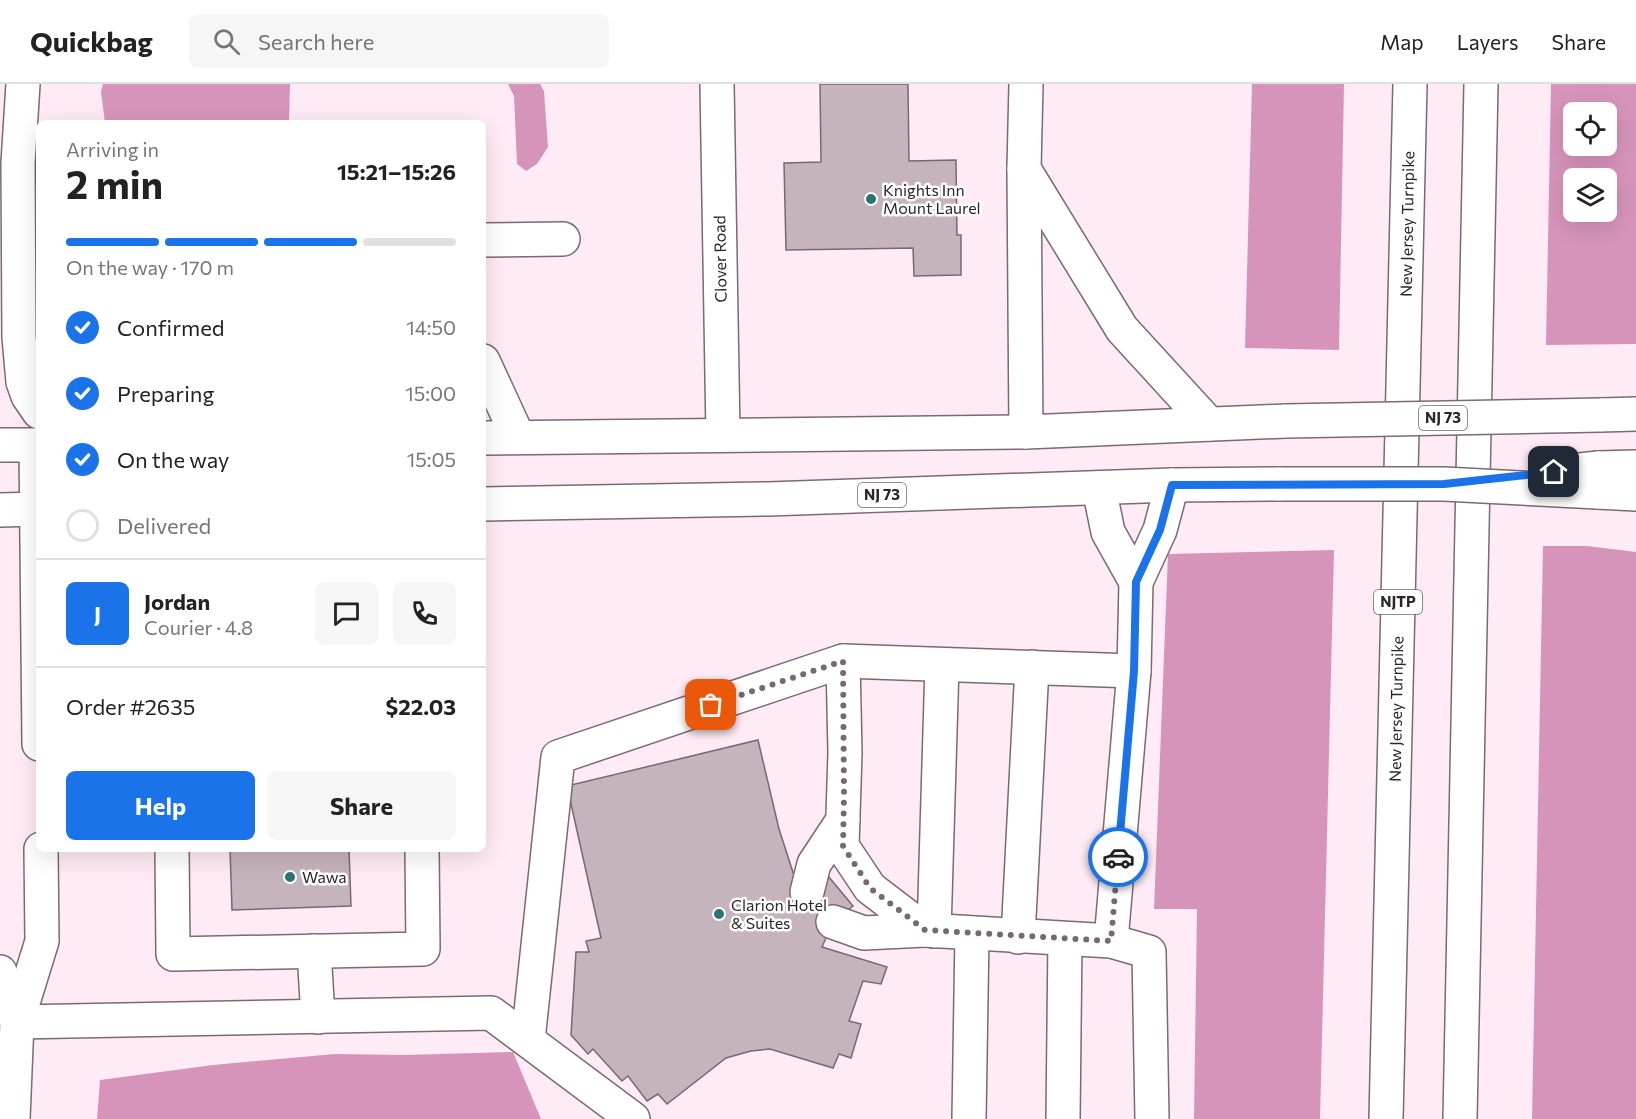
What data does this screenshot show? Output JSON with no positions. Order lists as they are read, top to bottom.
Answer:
{
  "streets": {
    "main road": [
      "New Jersey Turnpike",
      "Clover Road",
      "NJ 73",
      "NJTP"
    ]
  },
  "crossings": [
    ["Clover Road", "NJ 73"]
  ],
  "places": ["Knights Inn Mount Laurel", "Wawa", "Clarion Hotel & Suites"],
  "page": {
    "header": "Quickbag",
    "search": "Search here",
    "nav": ["Map", "Layers", "Share"],
    "heading": ["2 min", "Arriving in", "15:21–15:26"],
    "panel": [
      "Jordan",
      "Courier · 4.8",
      "Order #2635",
      "$22.03"
    ],
    "bar": "On the way · 170 m",
    "list": [
      ["Confirmed", "14:50"],
      ["Preparing", "15:00"],
      ["On the way", "15:05"],
      "Delivered"
    ],
    "round": "J",
    "buttons": ["Help", "Share"]
  }
}
